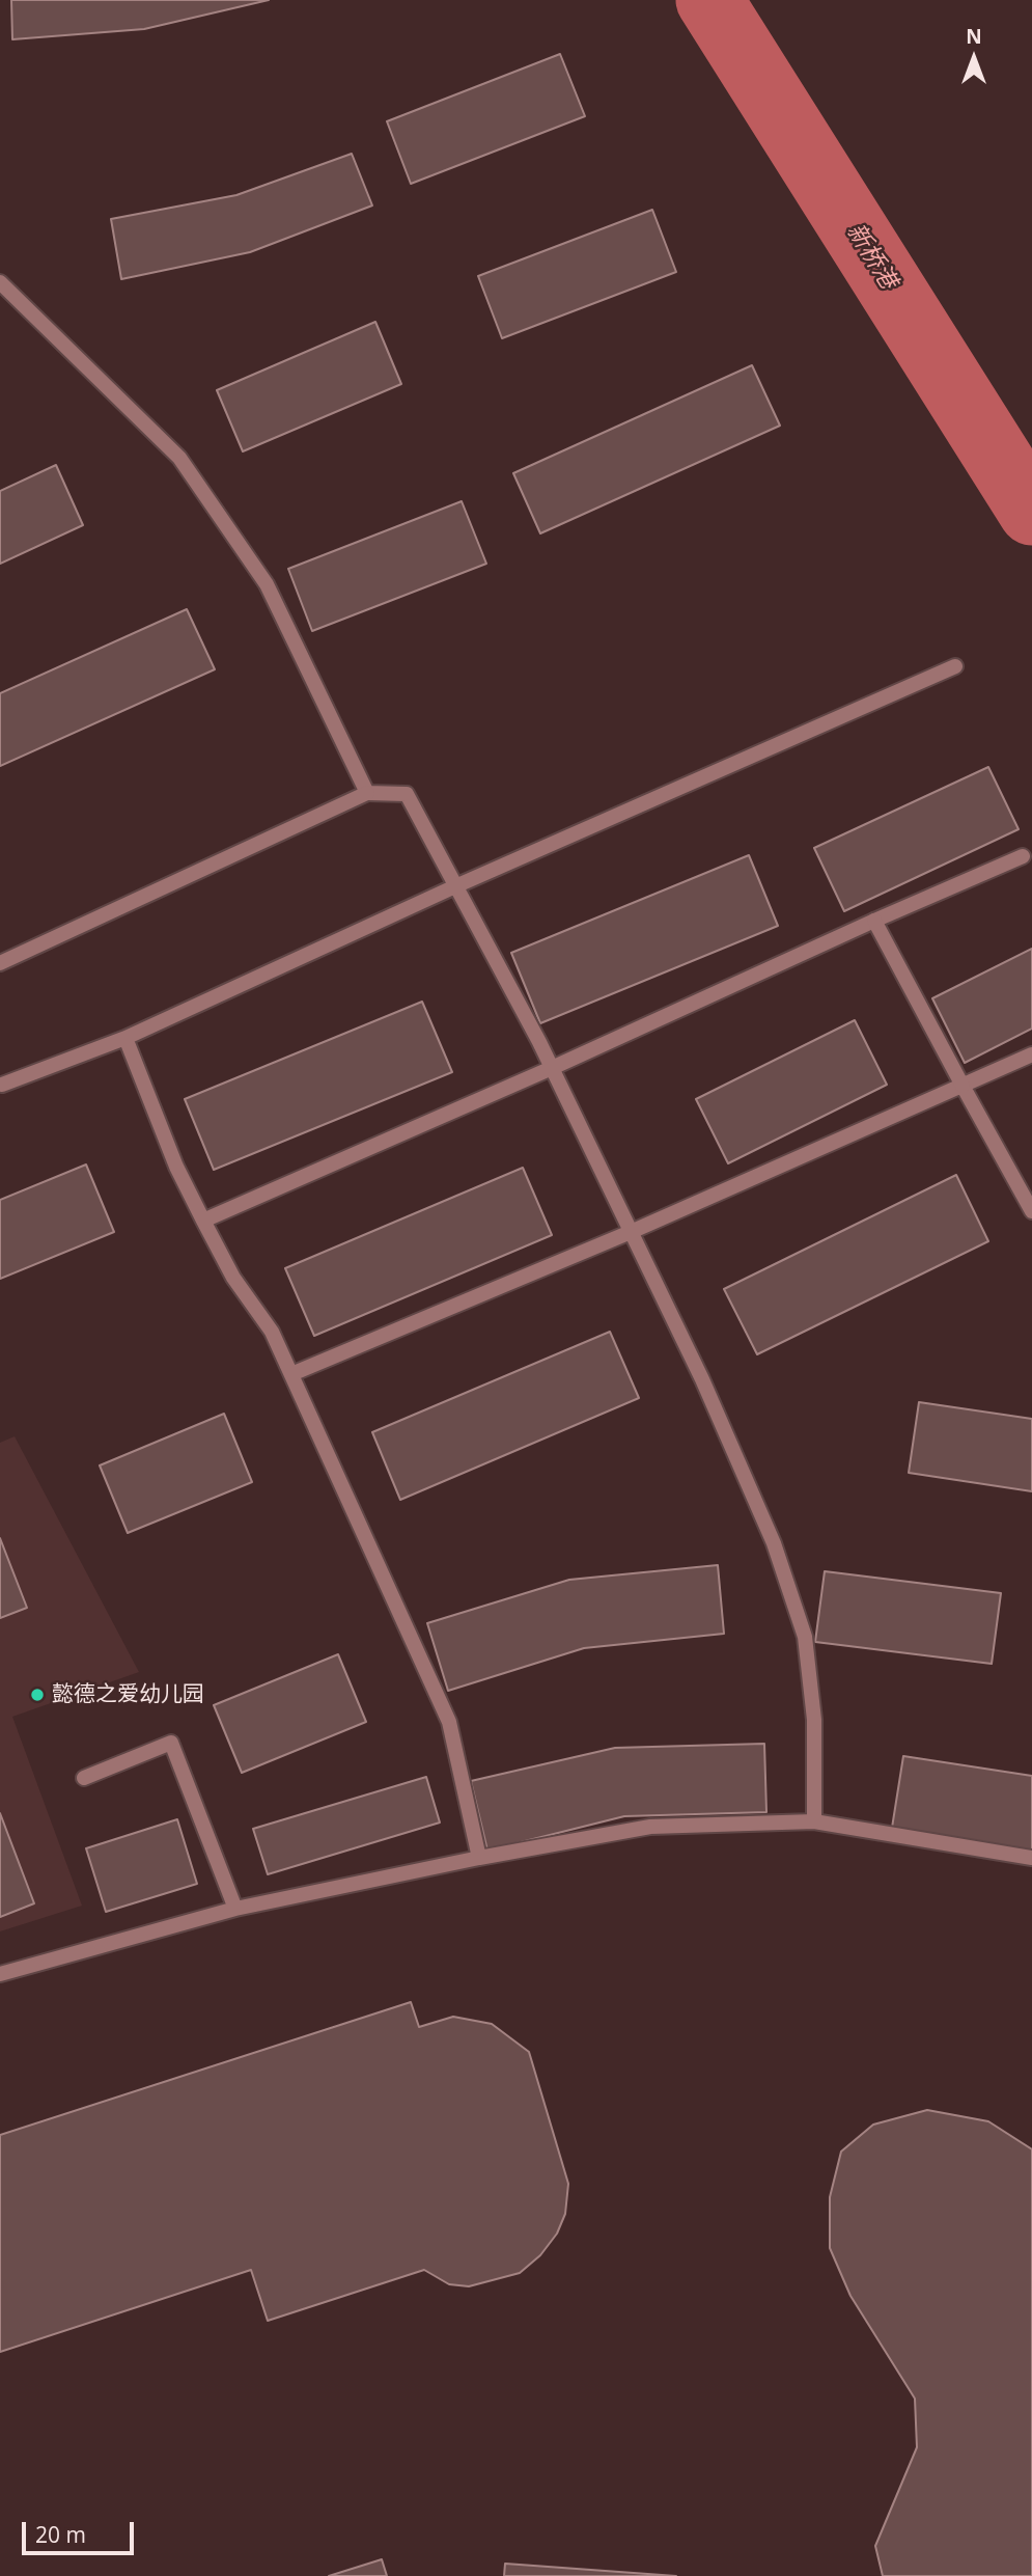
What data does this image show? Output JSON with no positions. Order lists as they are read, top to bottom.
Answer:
{
  "water": ["新桥港"],
  "places": ["懿德之爱幼儿园"],
  "scale_bar": "20 m",
  "north": "top"
}
